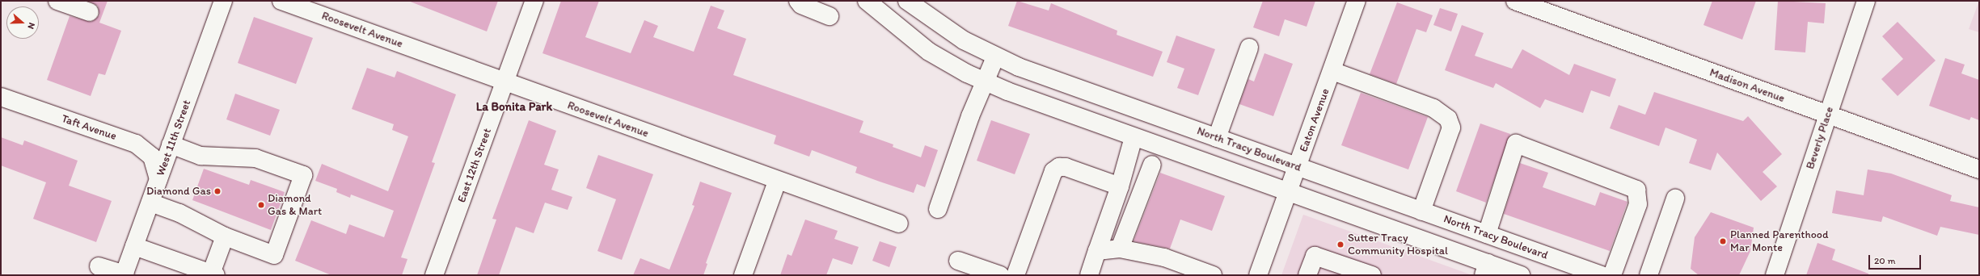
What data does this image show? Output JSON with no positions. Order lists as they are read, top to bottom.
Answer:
{
  "streets": {
    "street": [
      "Roosevelt Avenue",
      "Madison Avenue",
      "Eaton Avenue",
      "Taft Avenue",
      "West 11th Street",
      "Beverly Place",
      "North Tracy Boulevard",
      "East 12th Street"
    ]
  },
  "crossings": [
    ["Roosevelt Avenue", "East 12th Street"],
    ["Madison Avenue", "Beverly Place"],
    ["Eaton Avenue", "North Tracy Boulevard"],
    ["Taft Avenue", "West 11th Street"]
  ],
  "districts": ["La Bonita Park"],
  "places": [
    "Diamond Gas",
    "Diamond Gas & Mart",
    "Planned Parenthood Mar Monte",
    "Sutter Tracy Community Hospital"
  ],
  "scale_bar": "20 m",
  "north": "right"
}
